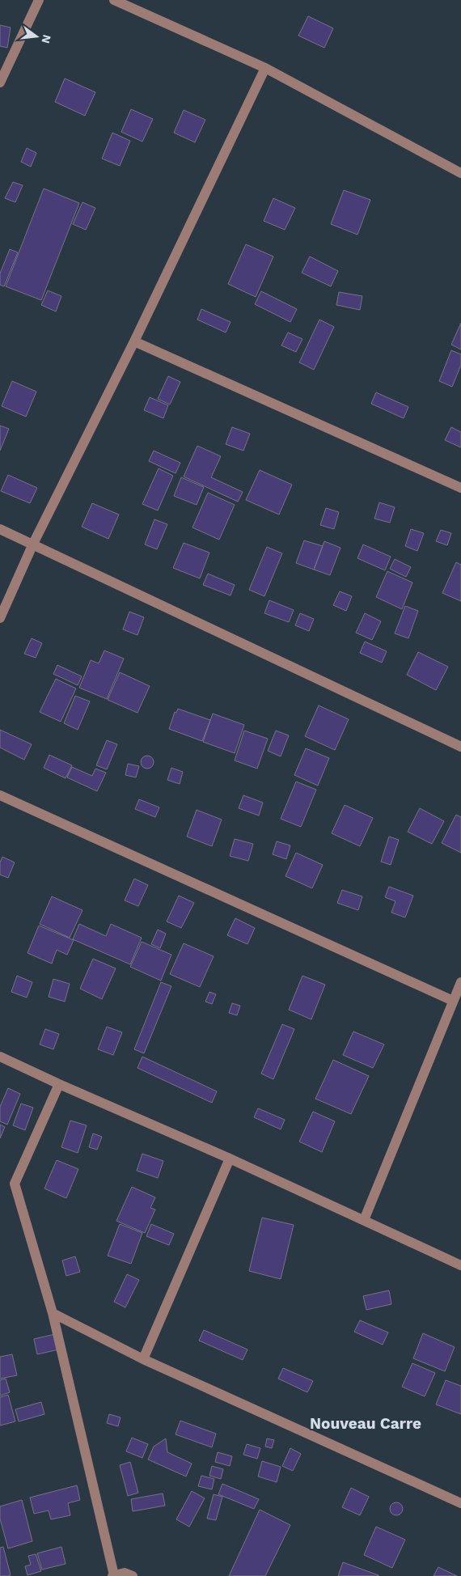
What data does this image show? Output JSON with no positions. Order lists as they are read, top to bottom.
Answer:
{
  "districts": ["Nouveau Carre"],
  "north": "right"
}
